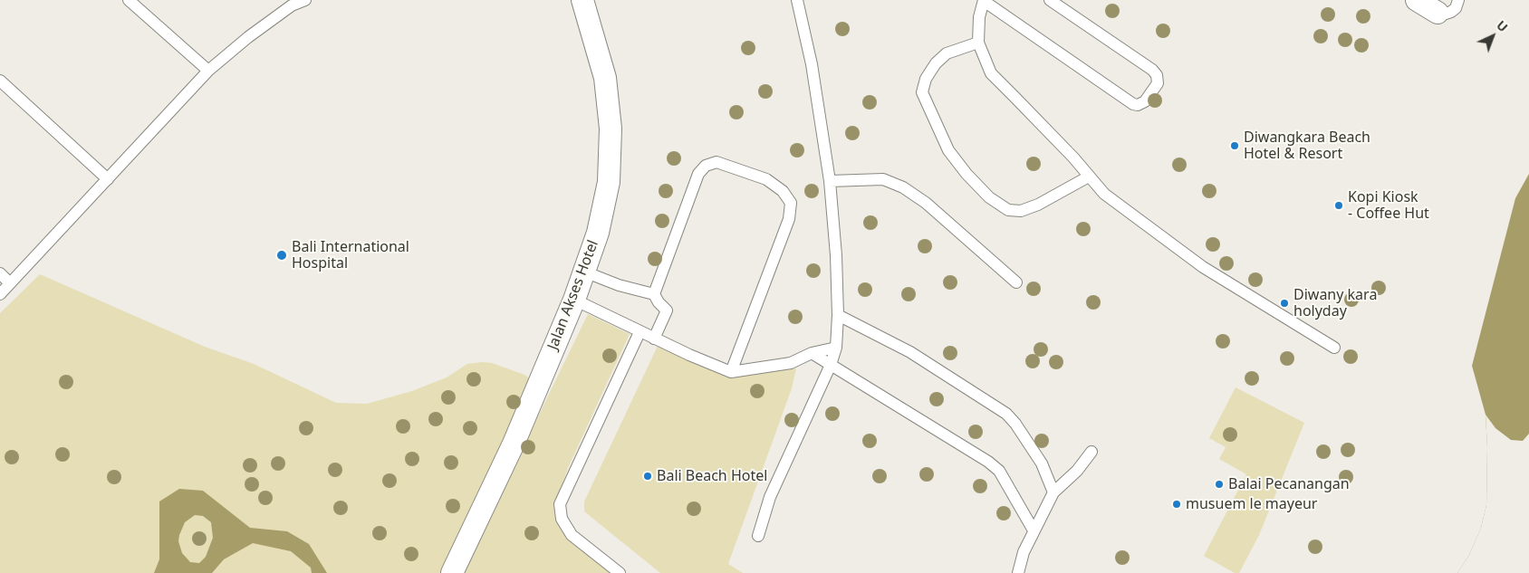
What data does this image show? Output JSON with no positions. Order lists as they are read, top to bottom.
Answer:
{
  "streets": {
    "street": ["Jalan Akses Hotel"]
  },
  "places": [
    "Diwangkara Beach Hotel & Resort",
    "Kopi Kiosk - Coffee Hut",
    "Bali International Hospital",
    "Diwany kara holyday",
    "Bali Beach Hotel",
    "Balai Pecanangan",
    "musuem le mayeur"
  ],
  "north": "top right"
}
